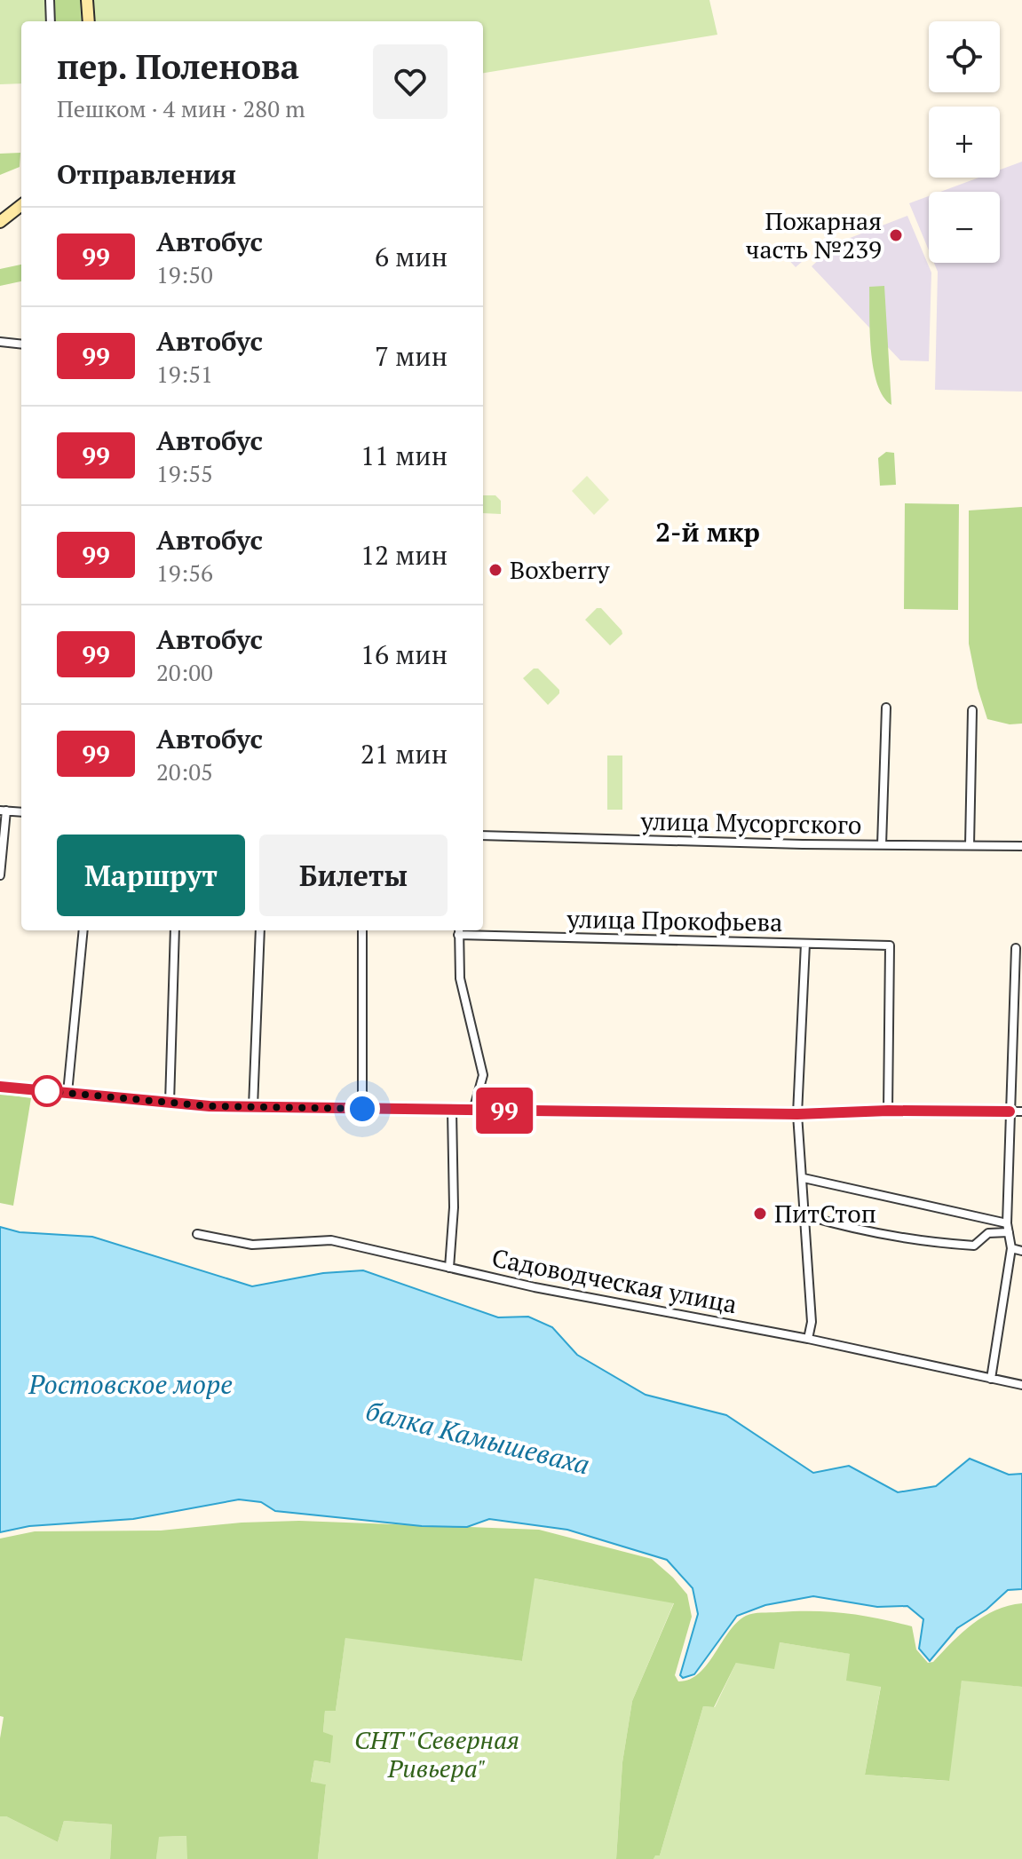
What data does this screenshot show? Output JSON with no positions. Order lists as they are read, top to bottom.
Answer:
{
  "streets": {
    "street": ["улица Мусоргского", "улица Прокофьева", "Садоводческая улица"]
  },
  "districts": ["2-й мкр"],
  "water": ["Ростовское море", "балка Камышеваха"],
  "parks": ["СНТ \"Северная Ривьера\""],
  "places": ["Пожарная часть №239", "Boxberry", "ПитСтоп"],
  "lines": ["bus line 99"],
  "page": {
    "on_map": "99",
    "map_buttons": ["+", "−"],
    "heading": [
      ["пер. Поленова", "Пешком · 4 мин · 280 m"],
      "Отправления"
    ],
    "list": [
      {
        "mark": "99",
        "name": "Автобус",
        "note": "19:50",
        "value": "6 мин"
      },
      {
        "mark": "99",
        "name": "Автобус",
        "note": "19:51",
        "value": "7 мин"
      },
      {
        "mark": "99",
        "name": "Автобус",
        "note": "19:55",
        "value": "11 мин"
      },
      {
        "mark": "99",
        "name": "Автобус",
        "note": "19:56",
        "value": "12 мин"
      },
      {
        "mark": "99",
        "name": "Автобус",
        "note": "20:00",
        "value": "16 мин"
      },
      {
        "mark": "99",
        "name": "Автобус",
        "note": "20:05",
        "value": "21 мин"
      }
    ],
    "buttons": ["Маршрут", "Билеты"]
  }
}
